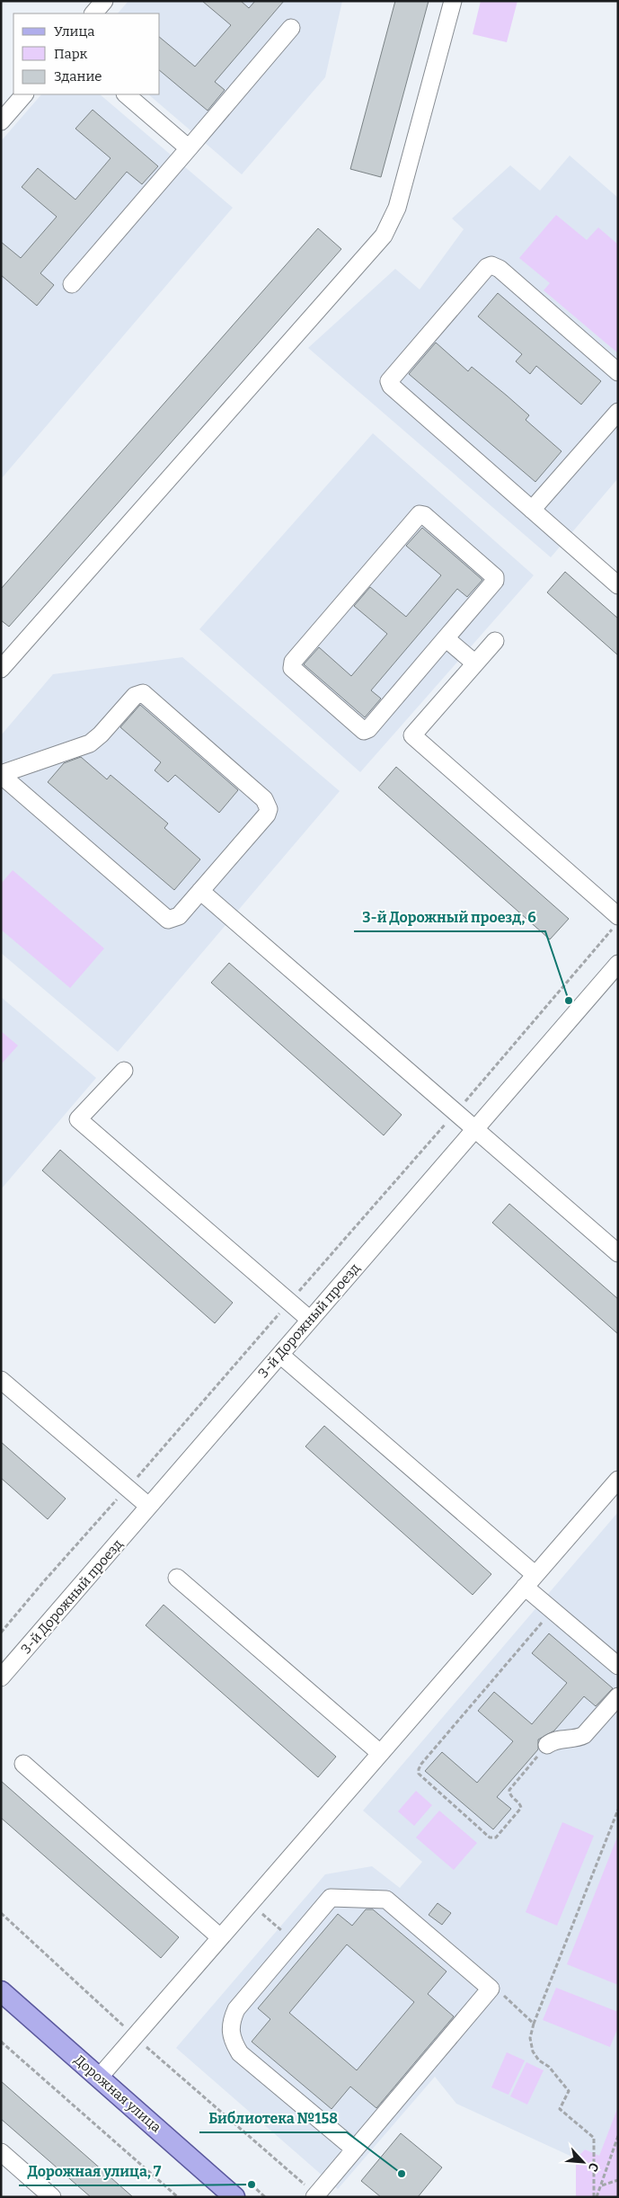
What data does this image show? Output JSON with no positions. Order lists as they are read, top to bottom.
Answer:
{
  "streets": {
    "main road": ["Дорожная улица"],
    "street": ["3-й Дорожный проезд"]
  },
  "places": ["3-й Дорожный проезд, 6", "Библиотека №158", "Дорожная улица, 7"],
  "legend": ["Улица", "Парк", "Здание"],
  "north": "bottom right"
}
